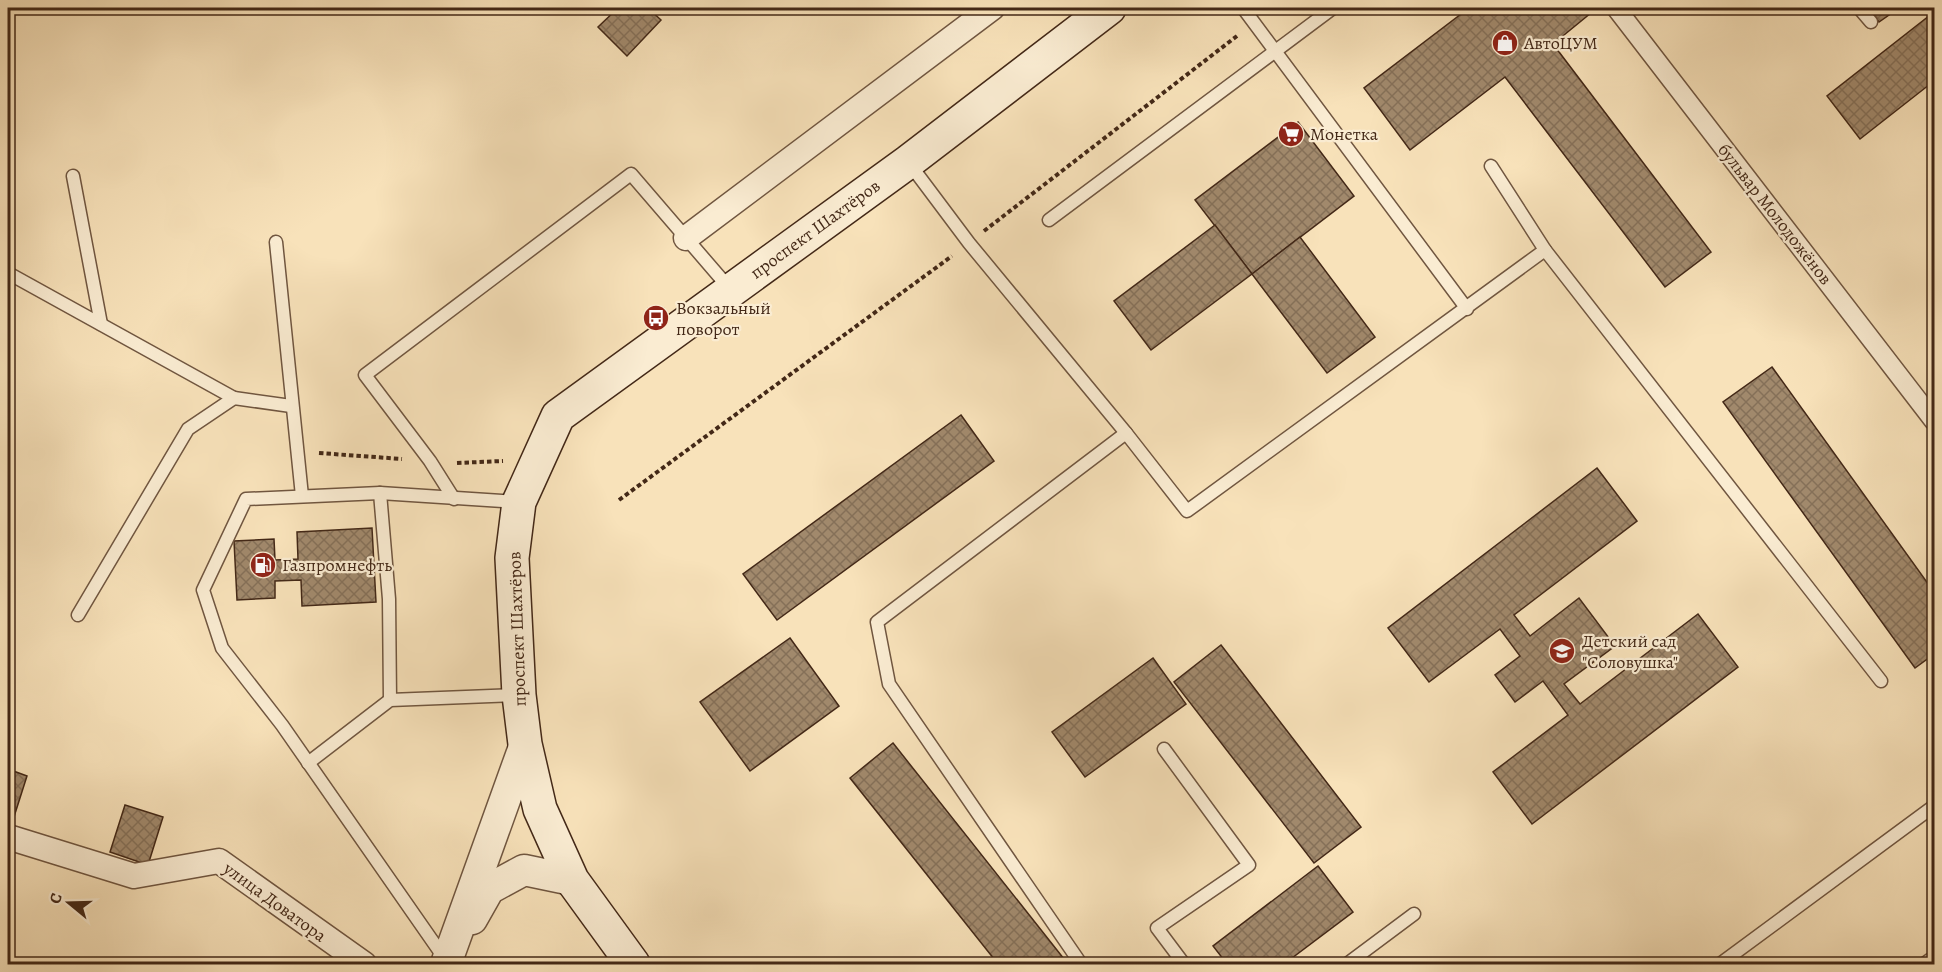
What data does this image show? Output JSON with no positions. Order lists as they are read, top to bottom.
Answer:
{
  "streets": {
    "main road": ["проспект Шахтёров"],
    "street": ["бульвар Молодожёнов", "улица Доватора"]
  },
  "places": {
    "shop": ["АвтоЦУМ"],
    "supermarket": ["Монетка"],
    "bus stop": ["Вокзальный поворот"],
    "fuel station": ["Газпромнефть"],
    "school or university": ["Детский сад \"Соловушка\""]
  },
  "north": "left"
}
